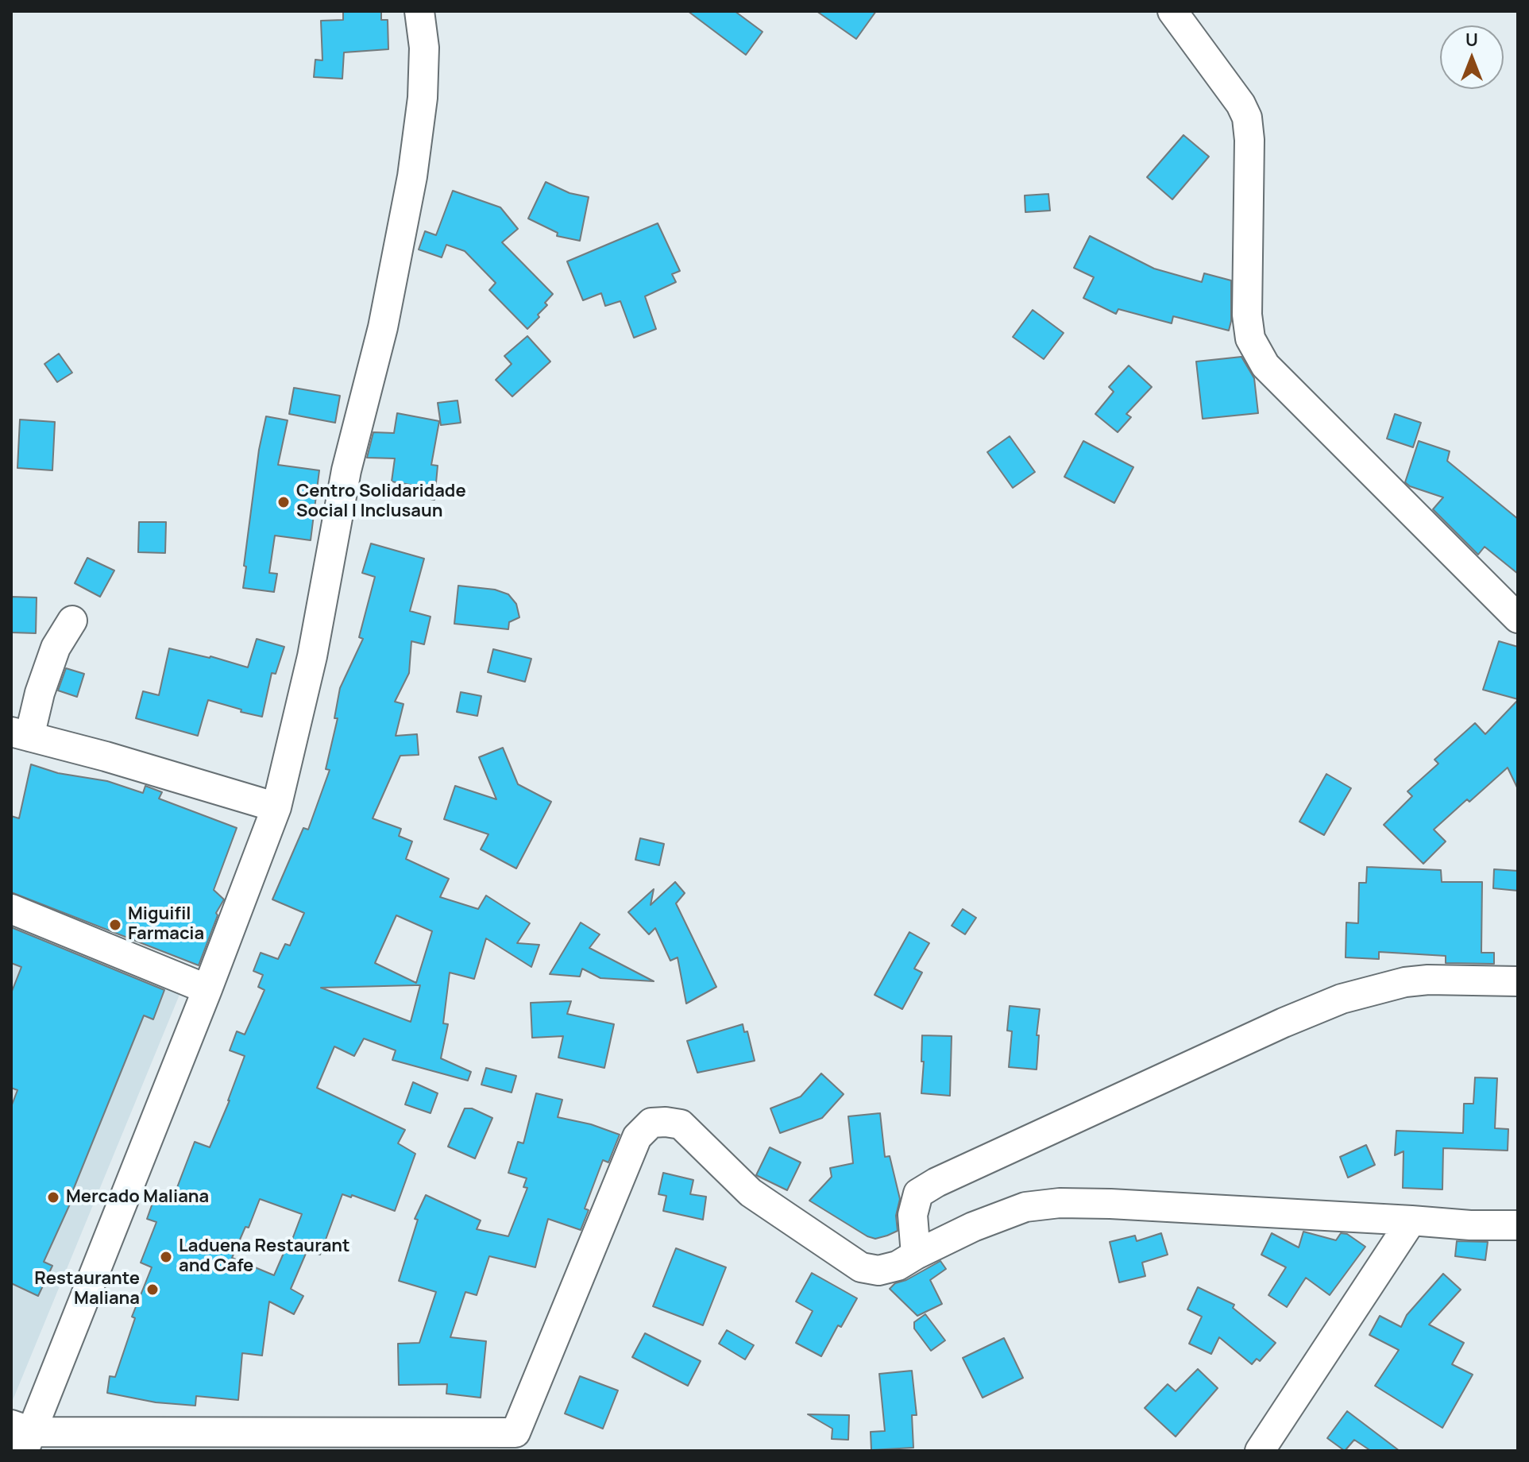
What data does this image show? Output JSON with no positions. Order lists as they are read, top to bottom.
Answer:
{
  "places": [
    "Centro Solidaridade Social I Inclusaun",
    "Miguifil Farmacia",
    "Mercado Maliana",
    "Laduena Restaurant and Cafe",
    "Restaurante Maliana"
  ],
  "north": "top"
}
